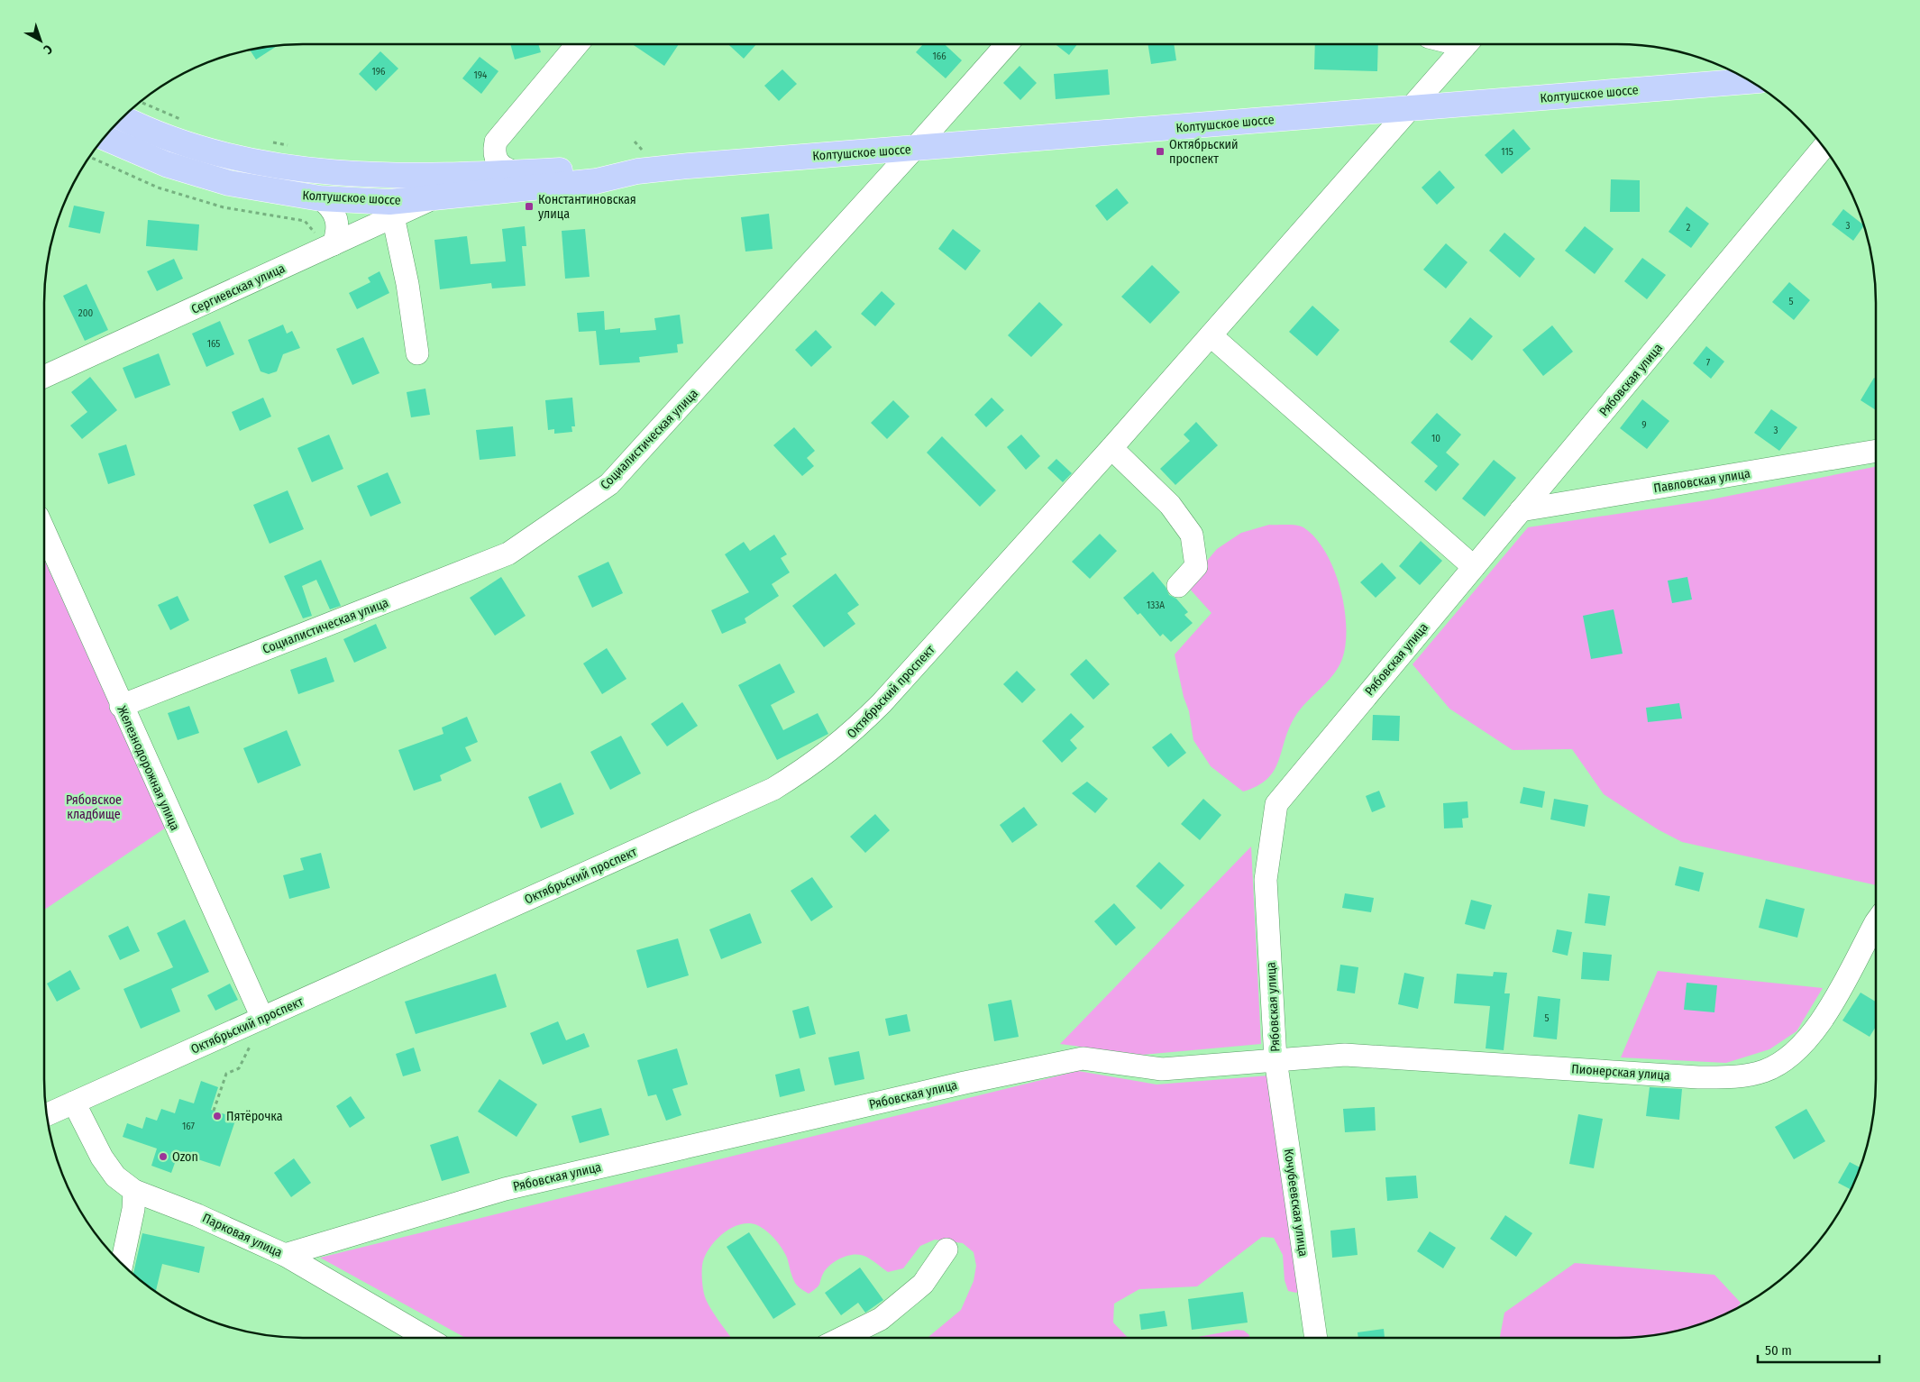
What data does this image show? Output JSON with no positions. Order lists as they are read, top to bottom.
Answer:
{
  "streets": {
    "main road": ["Колтушское шоссе"],
    "street": [
      "Сергиевская улица",
      "Рябовская улица",
      "Социалистическая улица",
      "Павловская улица",
      "Октябрьский проспект",
      "Железнодорожная улица",
      "Пионерская улица",
      "Кочубеевская улица",
      "Парковая улица"
    ]
  },
  "crossings": [
    ["Колтушское шоссе", "Сергиевская улица"],
    ["Колтушское шоссе", "Социалистическая улица"],
    ["Колтушское шоссе", "Октябрьский проспект"],
    ["Рябовская улица", "Павловская улица"],
    ["Рябовская улица", "Пионерская улица"],
    ["Рябовская улица", "Кочубеевская улица"],
    ["Рябовская улица", "Парковая улица"],
    ["Социалистическая улица", "Железнодорожная улица"],
    ["Октябрьский проспект", "Железнодорожная улица"],
    ["Октябрьский проспект", "Парковая улица"],
    ["Пионерская улица", "Кочубеевская улица"]
  ],
  "parks": ["Рябовское кладбище"],
  "places": {
    "transit": ["Октябрьский проспект", "Константиновская улица"],
    "other": ["Пятёрочка", "Ozon"]
  },
  "house_numbers": [
    "166",
    "196",
    "194",
    "115",
    "3",
    "2",
    "5",
    "200",
    "165",
    "7",
    "9",
    "3",
    "10",
    "133А",
    "5",
    "167"
  ],
  "scale_bar": "50 m",
  "north": "bottom right"
}
